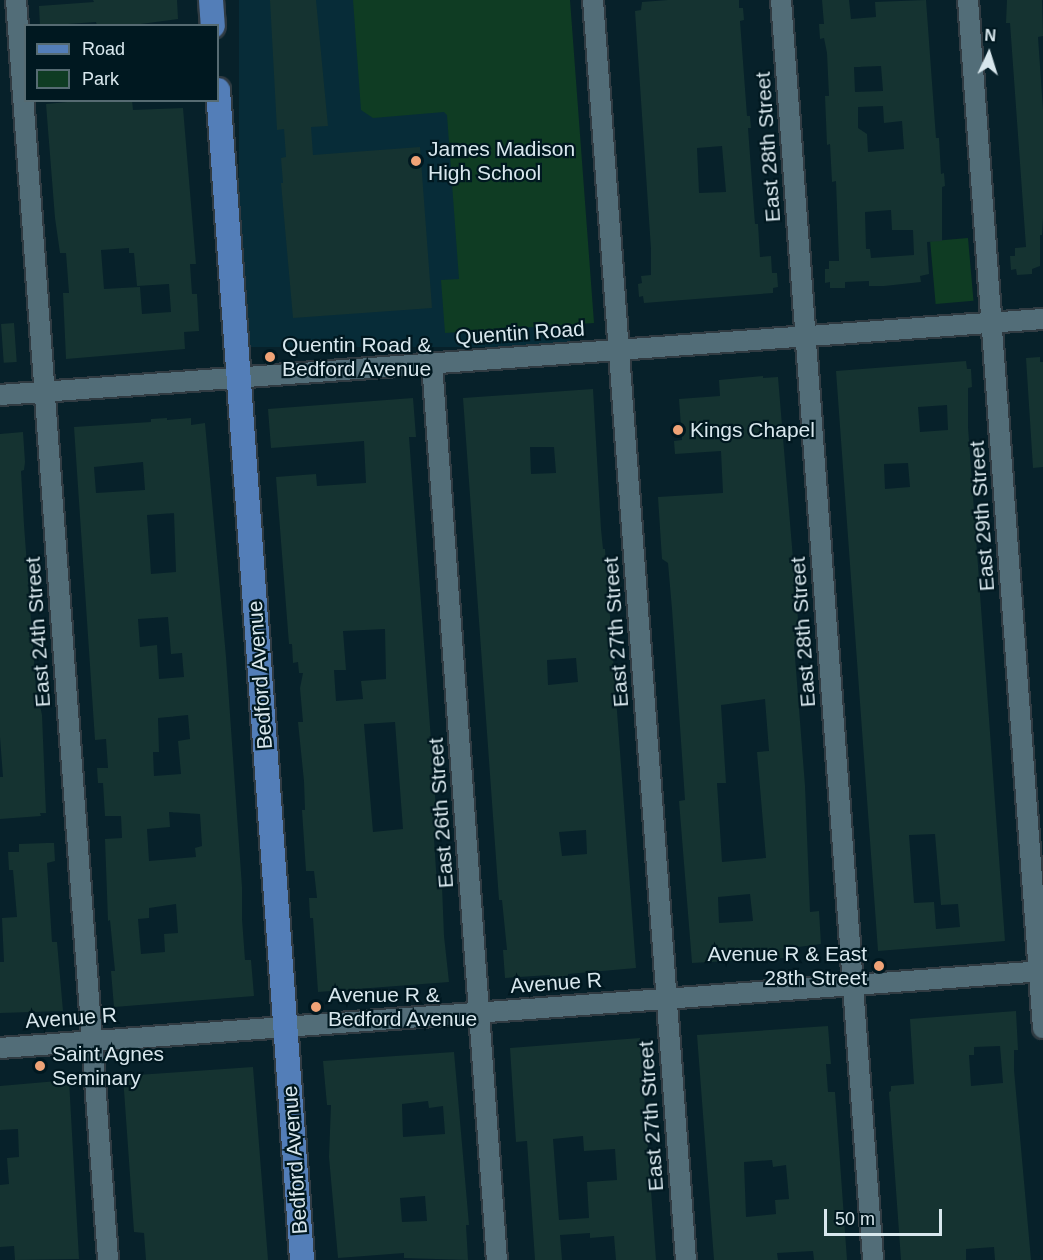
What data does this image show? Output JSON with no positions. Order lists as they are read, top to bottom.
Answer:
{
  "streets": {
    "main road": ["Bedford Avenue"],
    "street": [
      "East 28th Street",
      "Quentin Road",
      "East 29th Street",
      "East 24th Street",
      "East 27th Street",
      "East 26th Street",
      "Avenue R"
    ]
  },
  "crossings": [
    ["East 28th Street", "Quentin Road"],
    ["East 28th Street", "Avenue R"],
    ["Quentin Road", "East 29th Street"],
    ["Quentin Road", "East 24th Street"],
    ["Quentin Road", "East 27th Street"],
    ["Quentin Road", "Bedford Avenue"],
    ["Quentin Road", "East 26th Street"],
    ["East 29th Street", "Avenue R"],
    ["East 24th Street", "Avenue R"],
    ["East 27th Street", "Avenue R"],
    ["Bedford Avenue", "Avenue R"],
    ["East 26th Street", "Avenue R"]
  ],
  "places": [
    "James Madison High School",
    "Quentin Road & Bedford Avenue",
    "Kings Chapel",
    "Avenue R & East 28th Street",
    "Avenue R & Bedford Avenue",
    "Saint Agnes Seminary"
  ],
  "legend": ["Road", "Park"],
  "scale_bar": "50 m",
  "north": "top"
}
